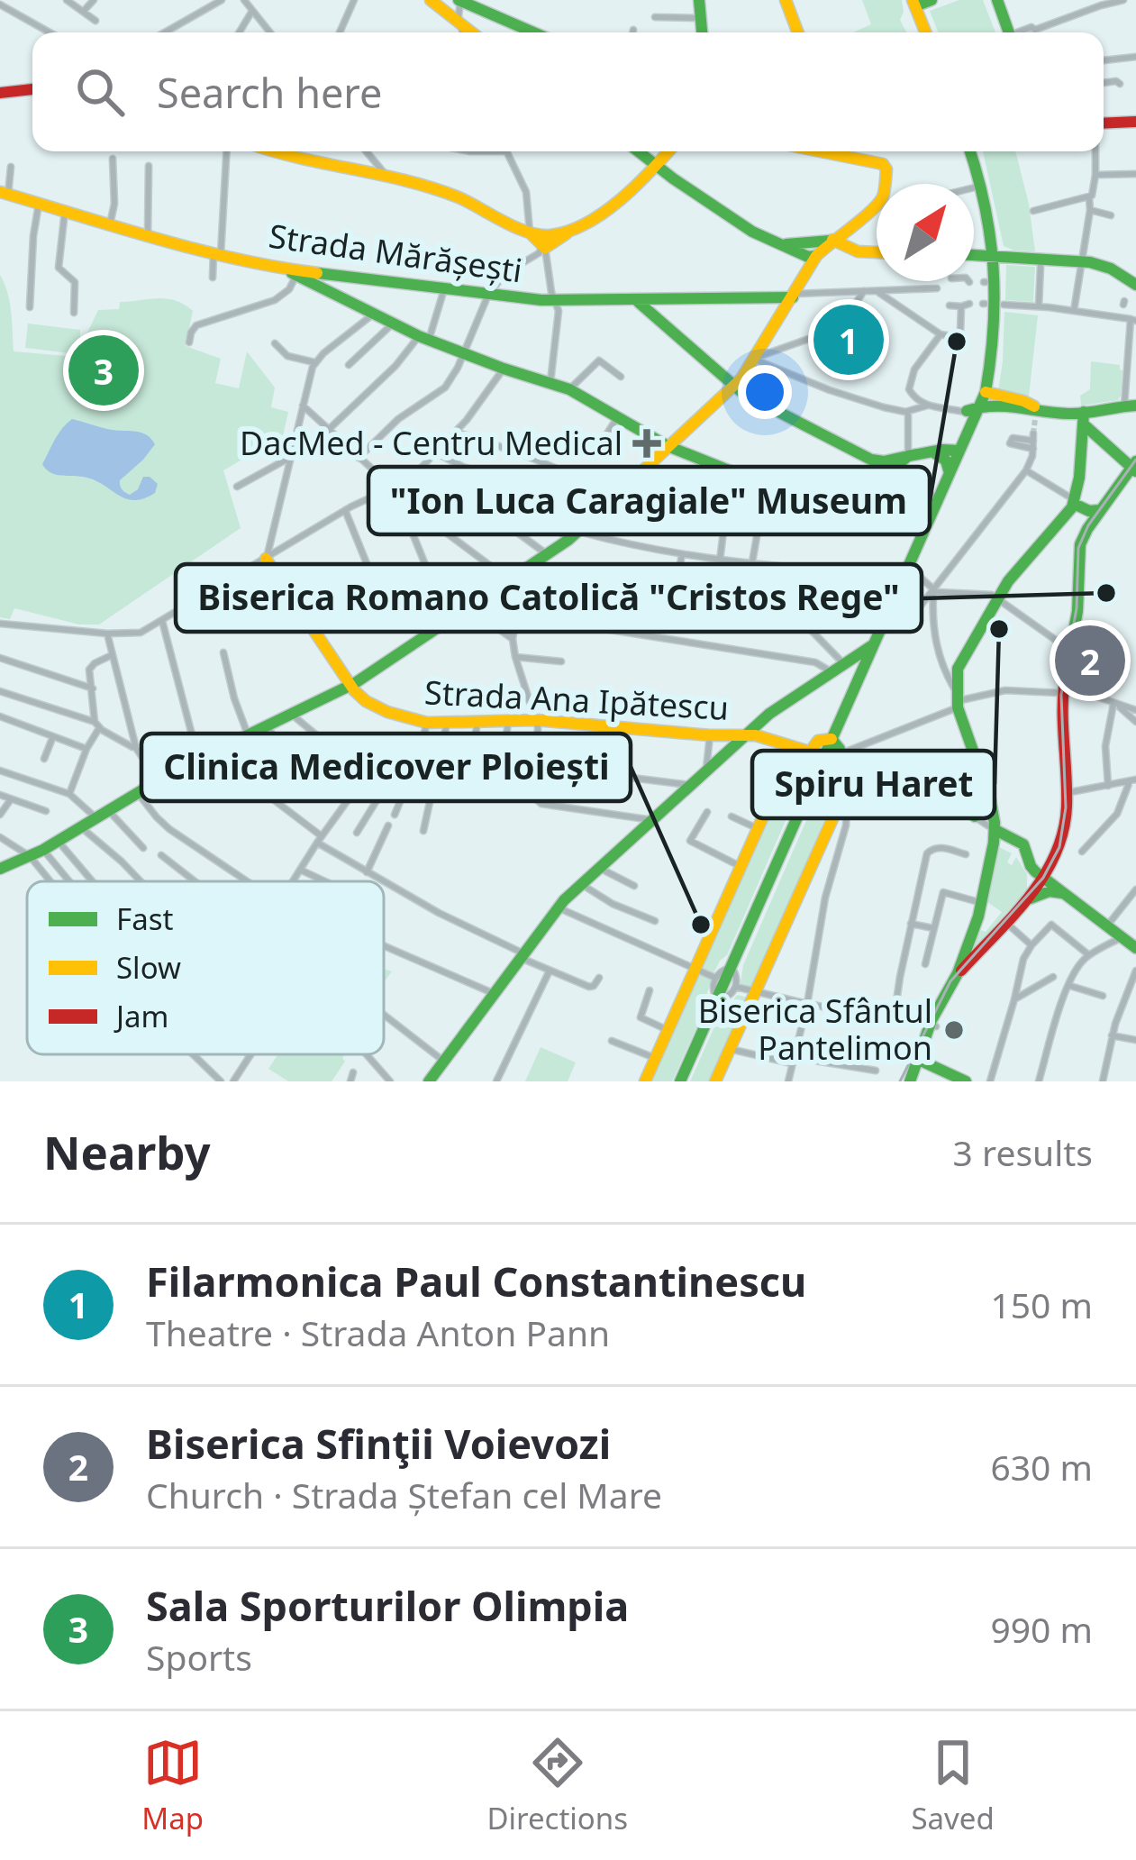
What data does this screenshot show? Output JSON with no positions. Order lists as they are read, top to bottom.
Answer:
{
  "streets": {
    "main road": ["Strada Mărășești", "Strada Ana Ipătescu"]
  },
  "places": {
    "other": [
      "\"Ion Luca Caragiale\" Museum",
      "Biserica Romano Catolică \"Cristos Rege\"",
      "Spiru Haret",
      "Clinica Medicover Ploiești",
      "Biserica Sfântul Pantelimon"
    ],
    "health": ["DacMed - Centru Medical"]
  },
  "legend": ["Fast", "Slow", "Jam"],
  "north": "top right",
  "page": {
    "search": "Search here",
    "pins": ["1", "3", "2"],
    "heading": ["Nearby", "3 results"],
    "list": [
      {
        "mark": "1",
        "name": "Filarmonica Paul Constantinescu",
        "note": "Theatre · Strada Anton Pann",
        "value": "150 m"
      },
      {
        "mark": "2",
        "name": "Biserica Sfinţii Voievozi",
        "note": "Church · Strada Ștefan cel Mare",
        "value": "630 m"
      },
      {
        "mark": "3",
        "name": "Sala Sporturilor Olimpia",
        "note": "Sports",
        "value": "990 m"
      }
    ],
    "nav": ["Map", "Directions", "Saved"]
  }
}
